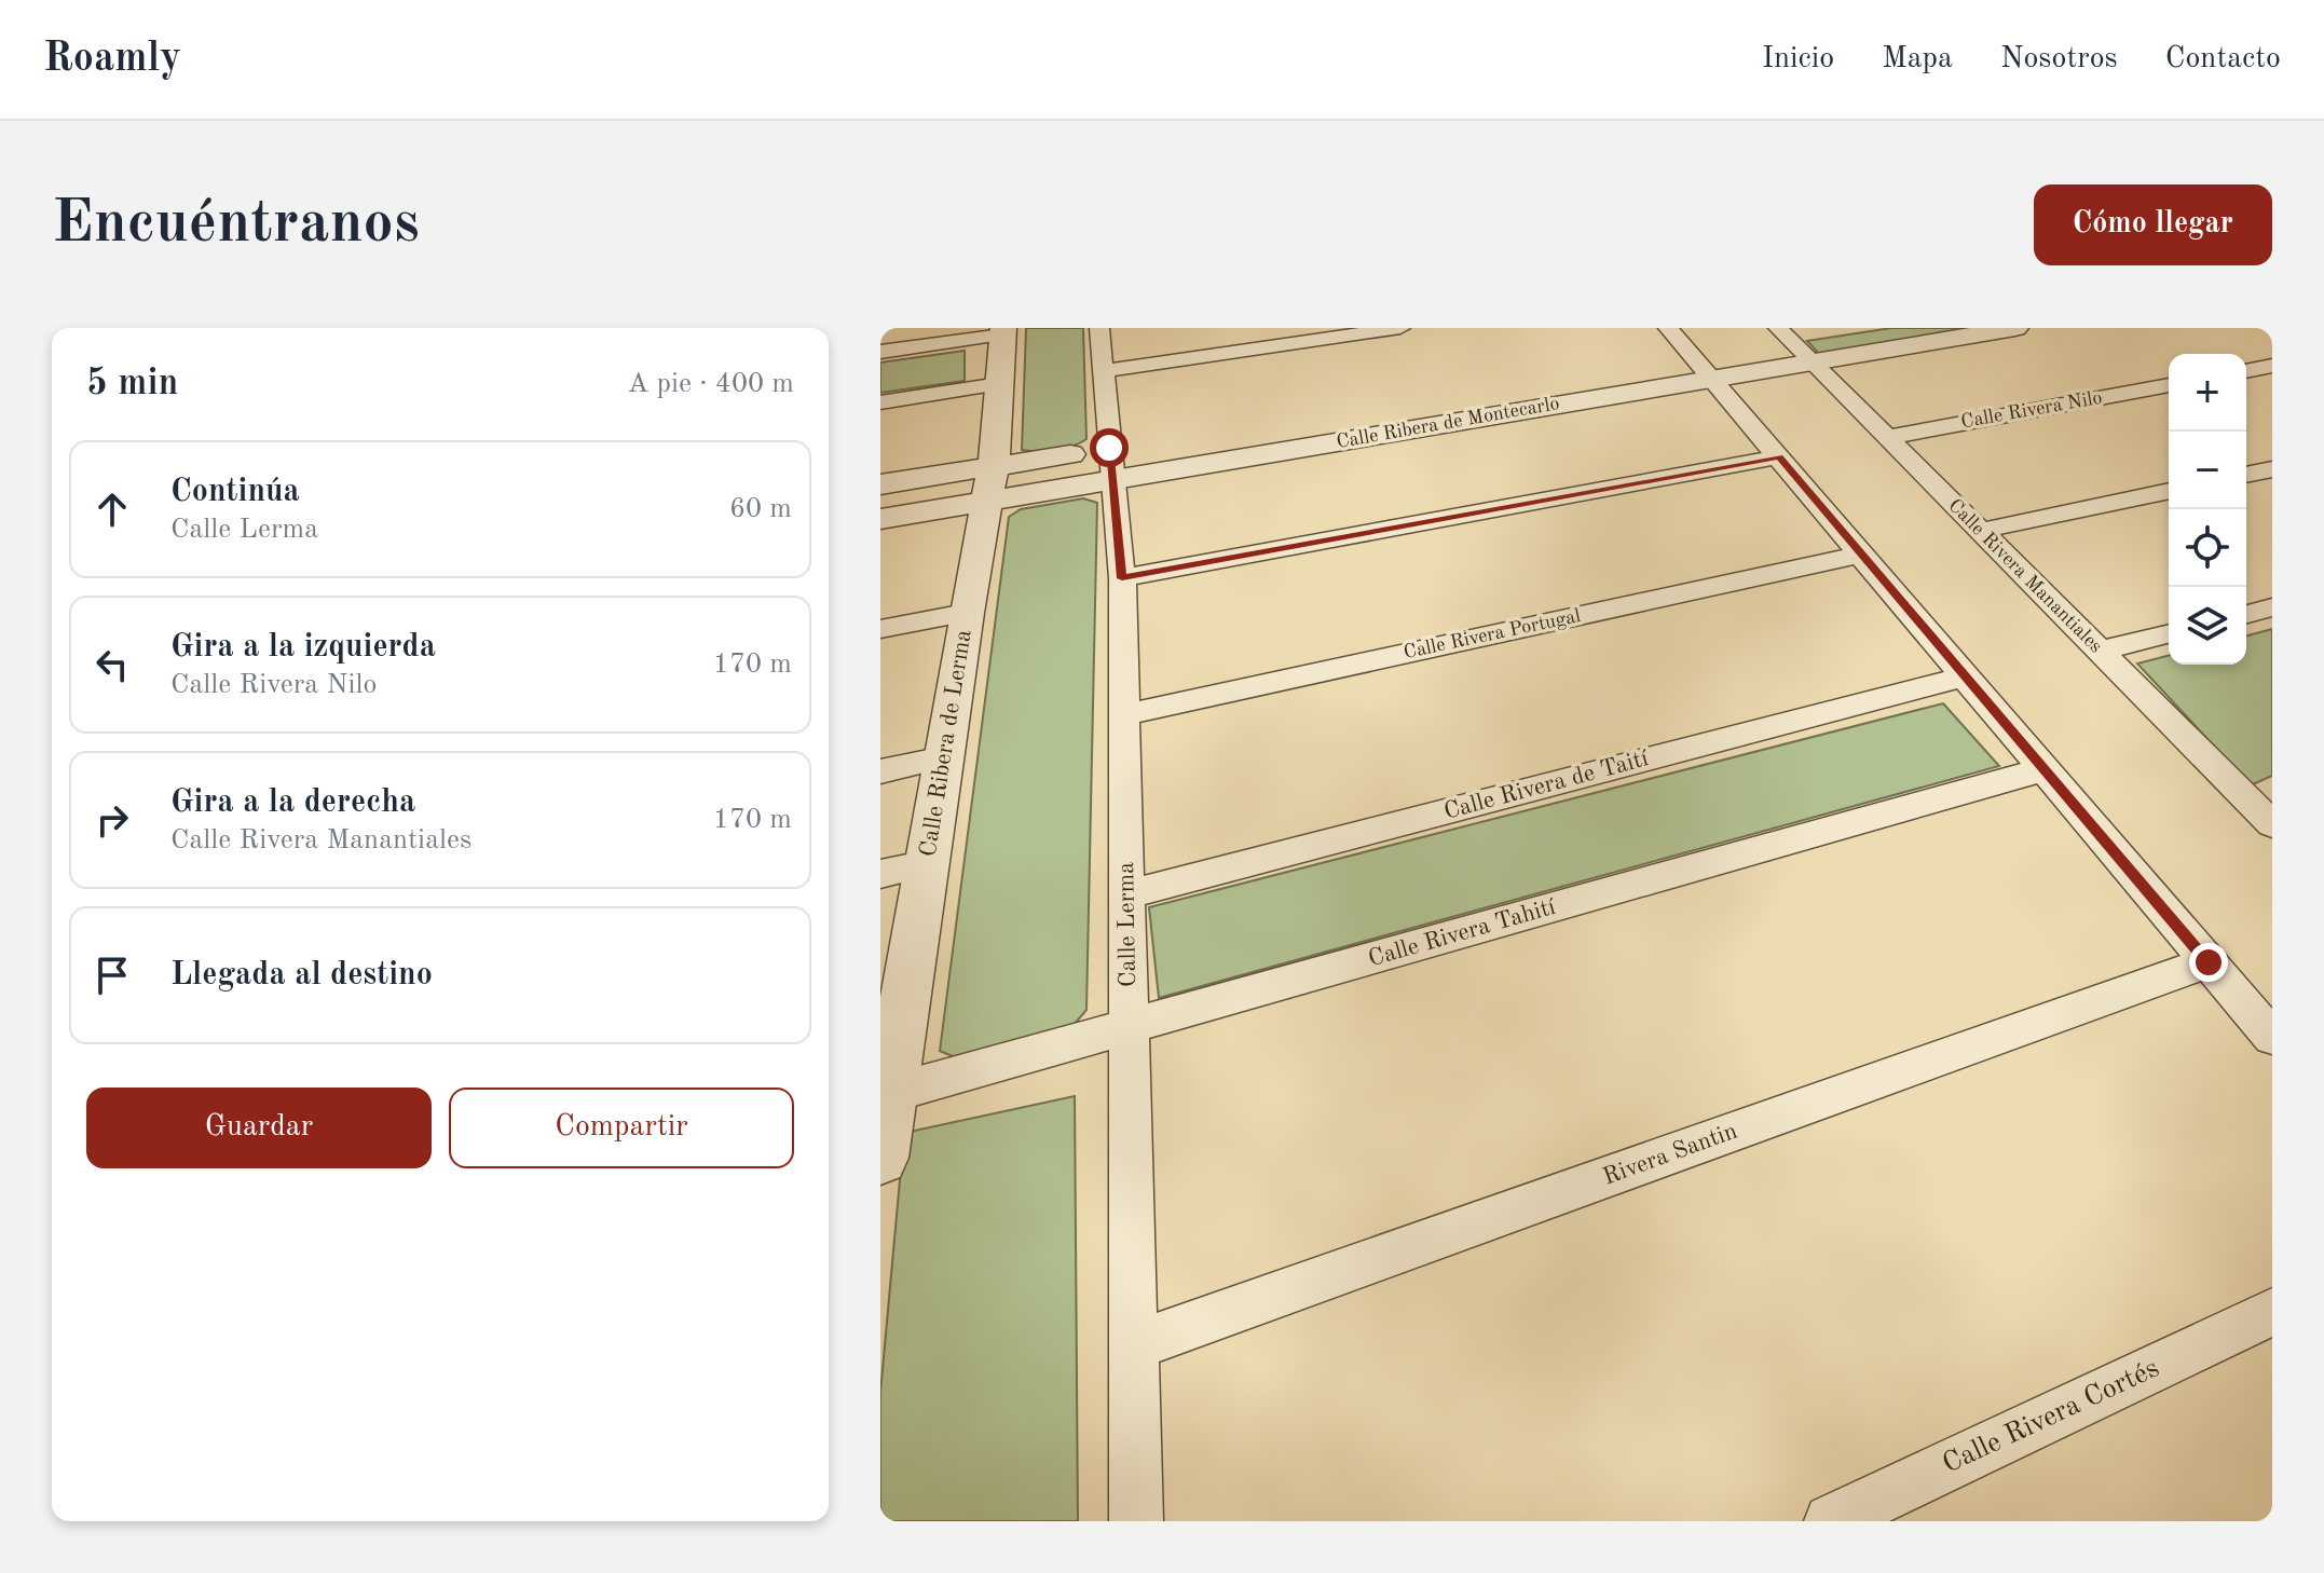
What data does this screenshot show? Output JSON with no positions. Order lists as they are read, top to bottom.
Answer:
{
  "streets": {
    "street": [
      "Calle Rivera Nilo",
      "Calle Ribera de Montecarlo",
      "Calle Rivera Manantiales",
      "Calle Rivera Portugal",
      "Calle Ribera de Lerma",
      "Calle Rivera de Taití",
      "Calle Lerma",
      "Calle Rivera Tahití",
      "Rivera Santin",
      "Calle Rivera Cortés"
    ]
  },
  "crossings": [
    ["Calle Rivera Nilo", "Calle Rivera Manantiales"],
    ["Calle Ribera de Montecarlo", "Calle Rivera Manantiales"],
    ["Calle Ribera de Montecarlo", "Calle Ribera de Lerma"],
    ["Calle Ribera de Montecarlo", "Calle Lerma"],
    ["Calle Rivera Portugal", "Calle Lerma"],
    ["Calle Ribera de Lerma", "Calle Rivera Tahití"],
    ["Calle Rivera de Taití", "Calle Lerma"],
    ["Calle Lerma", "Calle Rivera Tahití"],
    ["Calle Lerma", "Rivera Santin"]
  ],
  "page": {
    "header": "Roamly",
    "nav": [
      "Inicio",
      "Mapa",
      "Nosotros",
      "Contacto"
    ],
    "buttons": [
      "Cómo llegar",
      ["Guardar", "Compartir"]
    ],
    "title": "Encuéntranos",
    "heading": ["5 min", "A pie · 400 m"],
    "map_buttons": ["+", "−"],
    "list": [
      ["Continúa", "Calle Lerma", "60 m"],
      ["Gira a la izquierda", "Calle Rivera Nilo", "170 m"],
      ["Gira a la derecha", "Calle Rivera Manantiales", "170 m"],
      "Llegada al destino"
    ]
  }
}
